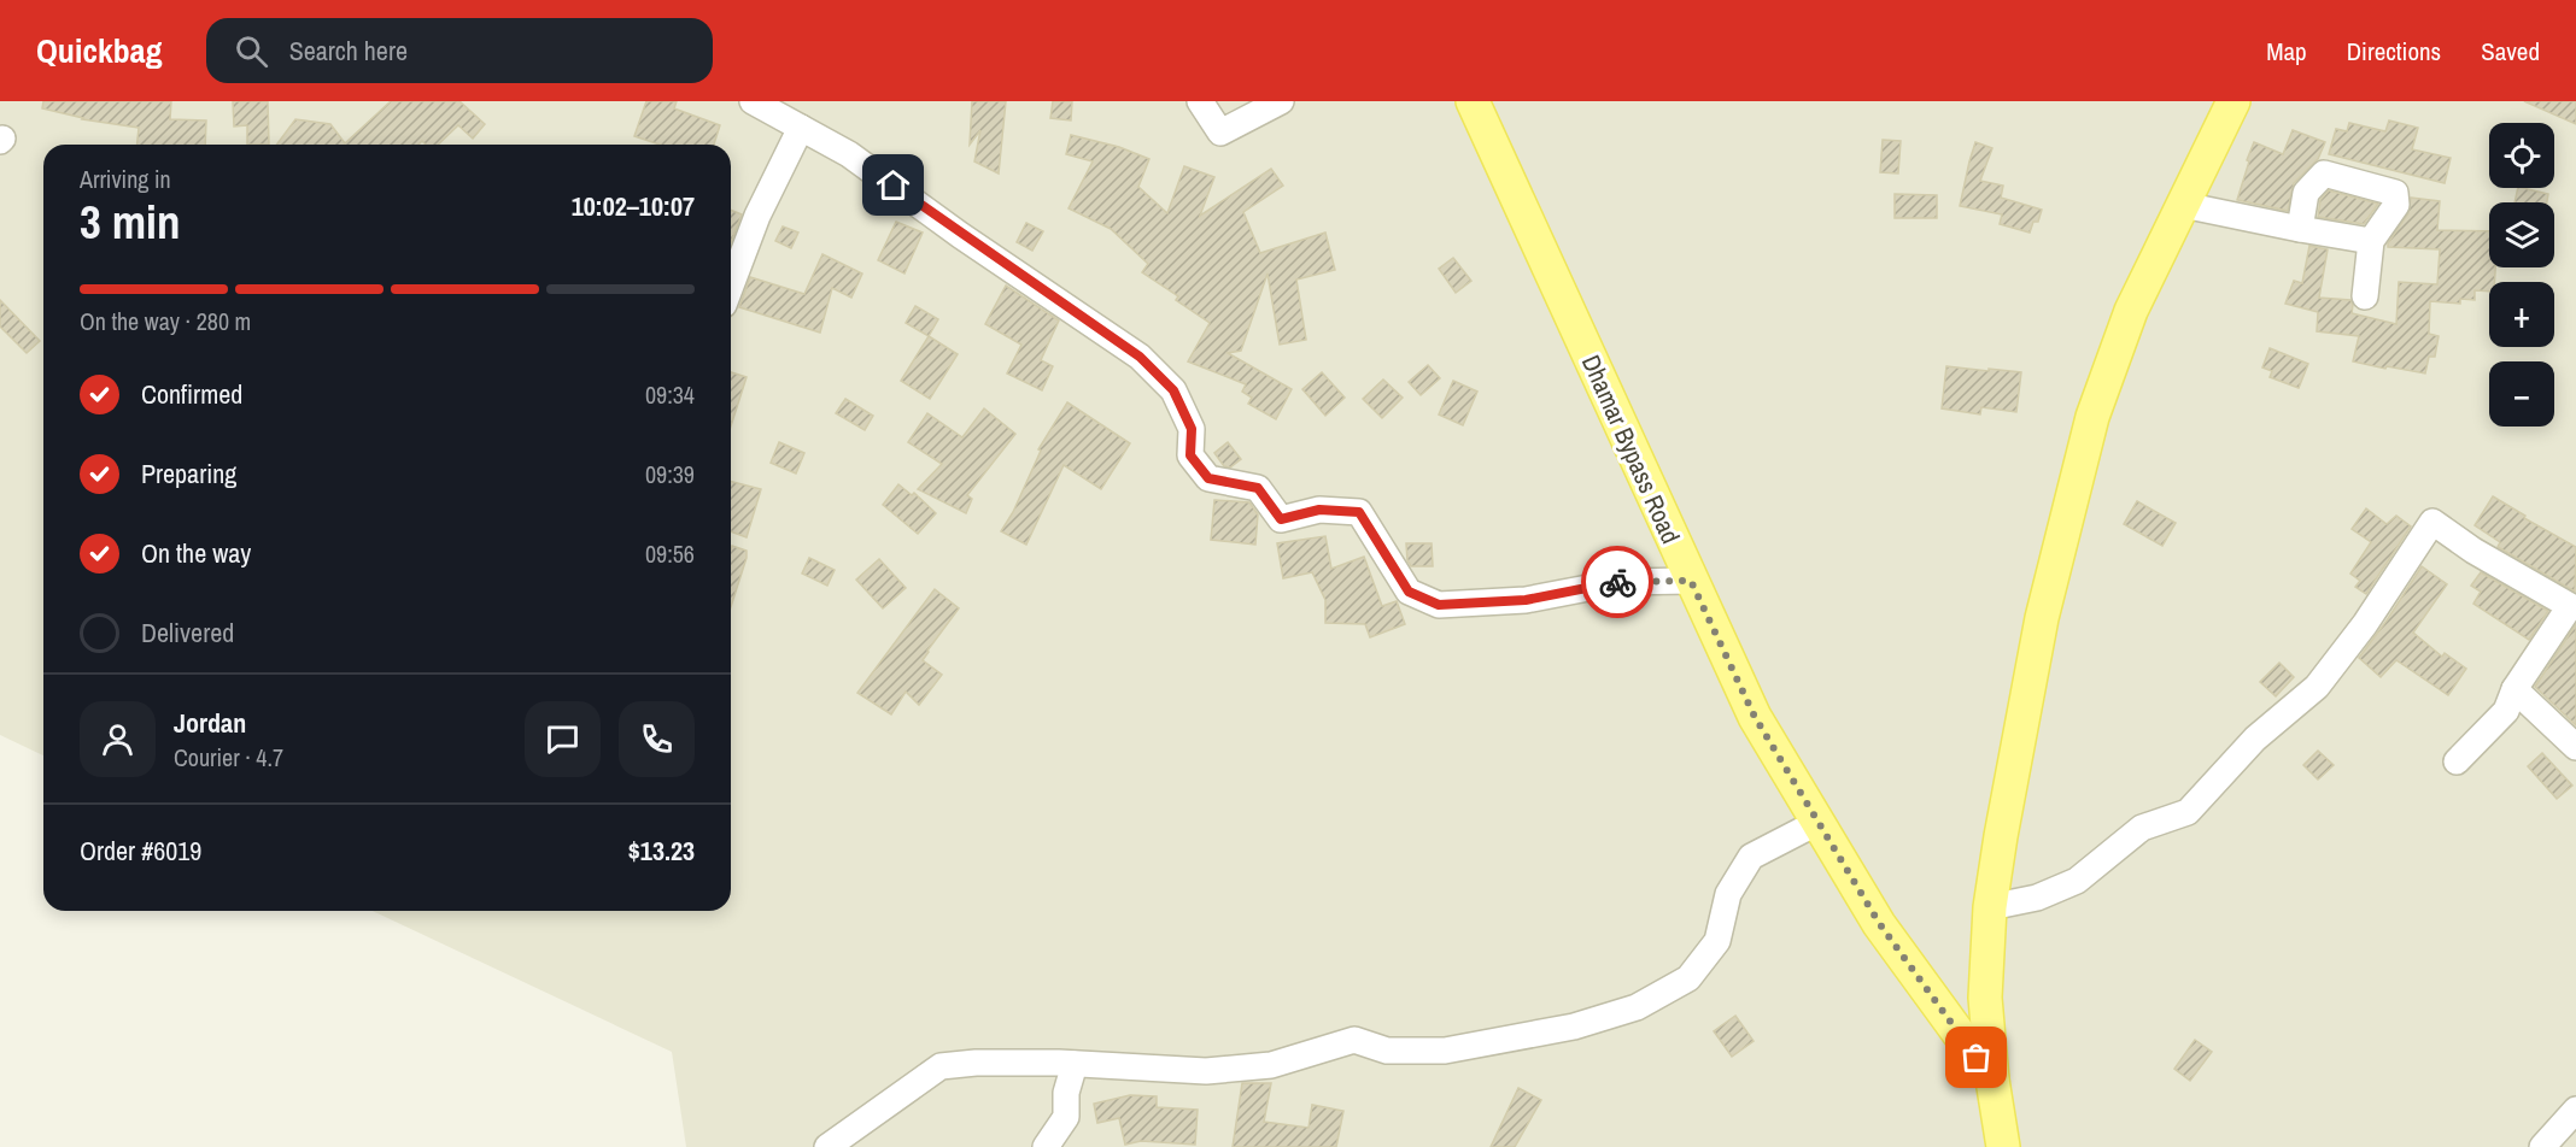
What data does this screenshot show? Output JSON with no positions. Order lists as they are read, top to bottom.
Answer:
{
  "streets": {
    "main road": ["Dhamar Bypass Road"]
  },
  "page": {
    "header": "Quickbag",
    "search": "Search here",
    "nav": ["Map", "Directions", "Saved"],
    "map_buttons": ["+", "−"],
    "heading": ["3 min", "Arriving in", "10:02–10:07"],
    "panel": [
      "Jordan",
      "Courier · 4.7",
      "Order #6019",
      "$13.23"
    ],
    "bar": "On the way · 280 m",
    "list": [
      ["Confirmed", "09:34"],
      ["Preparing", "09:39"],
      ["On the way", "09:56"],
      "Delivered"
    ]
  }
}
